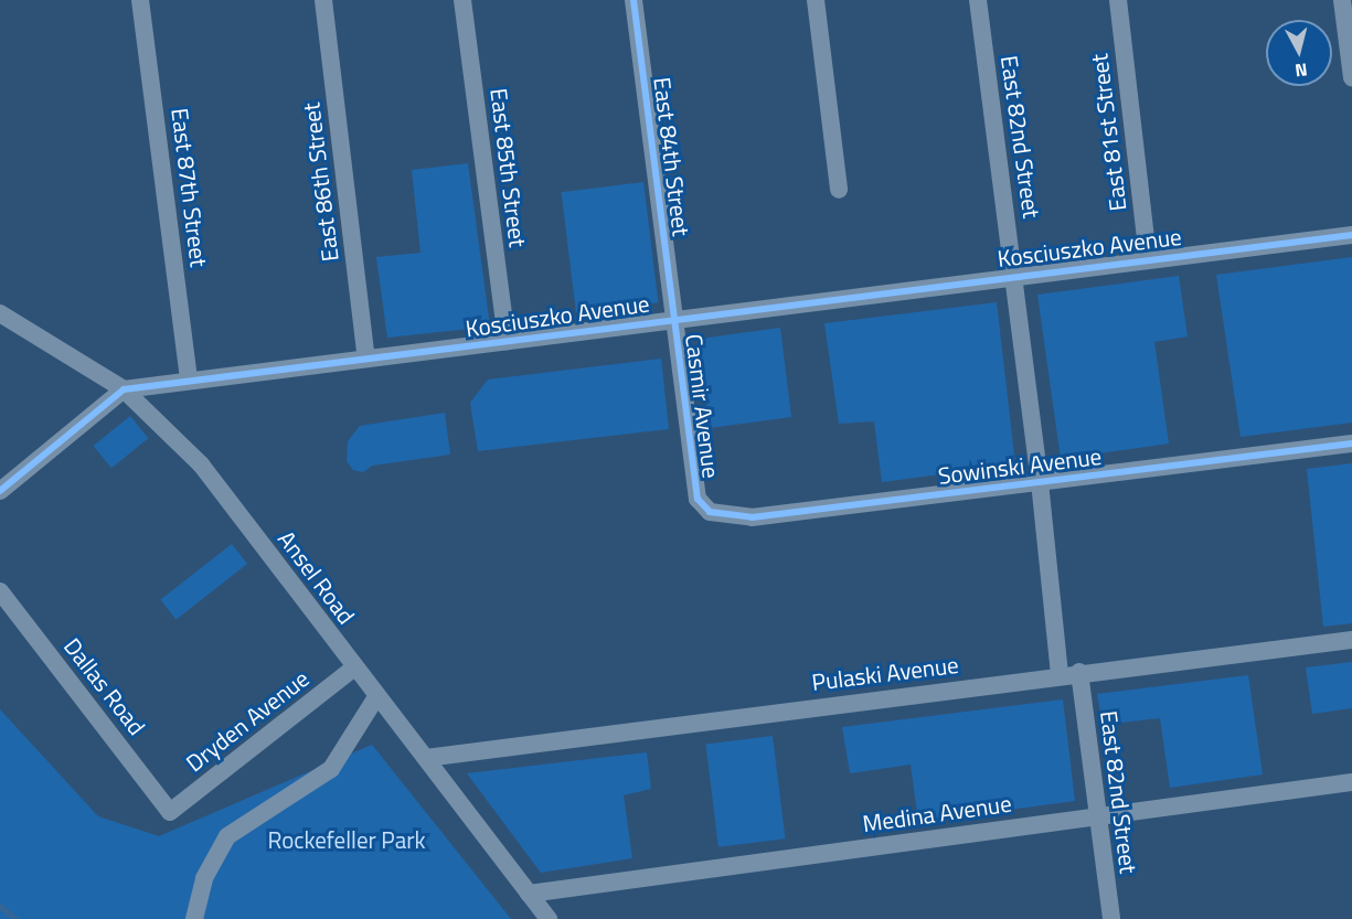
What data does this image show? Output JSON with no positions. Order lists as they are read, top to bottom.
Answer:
{
  "streets": {
    "street": [
      "East 81st Street",
      "East 82nd Street",
      "East 84th Street",
      "East 85th Street",
      "East 86th Street",
      "East 87th Street",
      "Kosciuszko Avenue",
      "Casmir Avenue",
      "Sowinski Avenue",
      "Ansel Road",
      "Pulaski Avenue",
      "Dallas Road",
      "Dryden Avenue",
      "Medina Avenue"
    ]
  },
  "crossings": [
    ["East 81st Street", "Kosciuszko Avenue"],
    ["East 82nd Street", "Kosciuszko Avenue"],
    ["East 82nd Street", "Sowinski Avenue"],
    ["East 82nd Street", "Pulaski Avenue"],
    ["East 82nd Street", "Medina Avenue"],
    ["East 84th Street", "Kosciuszko Avenue"],
    ["East 84th Street", "Casmir Avenue"],
    ["East 85th Street", "Kosciuszko Avenue"],
    ["East 86th Street", "Kosciuszko Avenue"],
    ["East 87th Street", "Kosciuszko Avenue"],
    ["Kosciuszko Avenue", "Casmir Avenue"],
    ["Kosciuszko Avenue", "Ansel Road"],
    ["Casmir Avenue", "Sowinski Avenue"],
    ["Ansel Road", "Pulaski Avenue"],
    ["Ansel Road", "Dryden Avenue"],
    ["Ansel Road", "Medina Avenue"],
    ["Dallas Road", "Dryden Avenue"]
  ],
  "parks": ["Rockefeller Park"],
  "north": "bottom"
}
